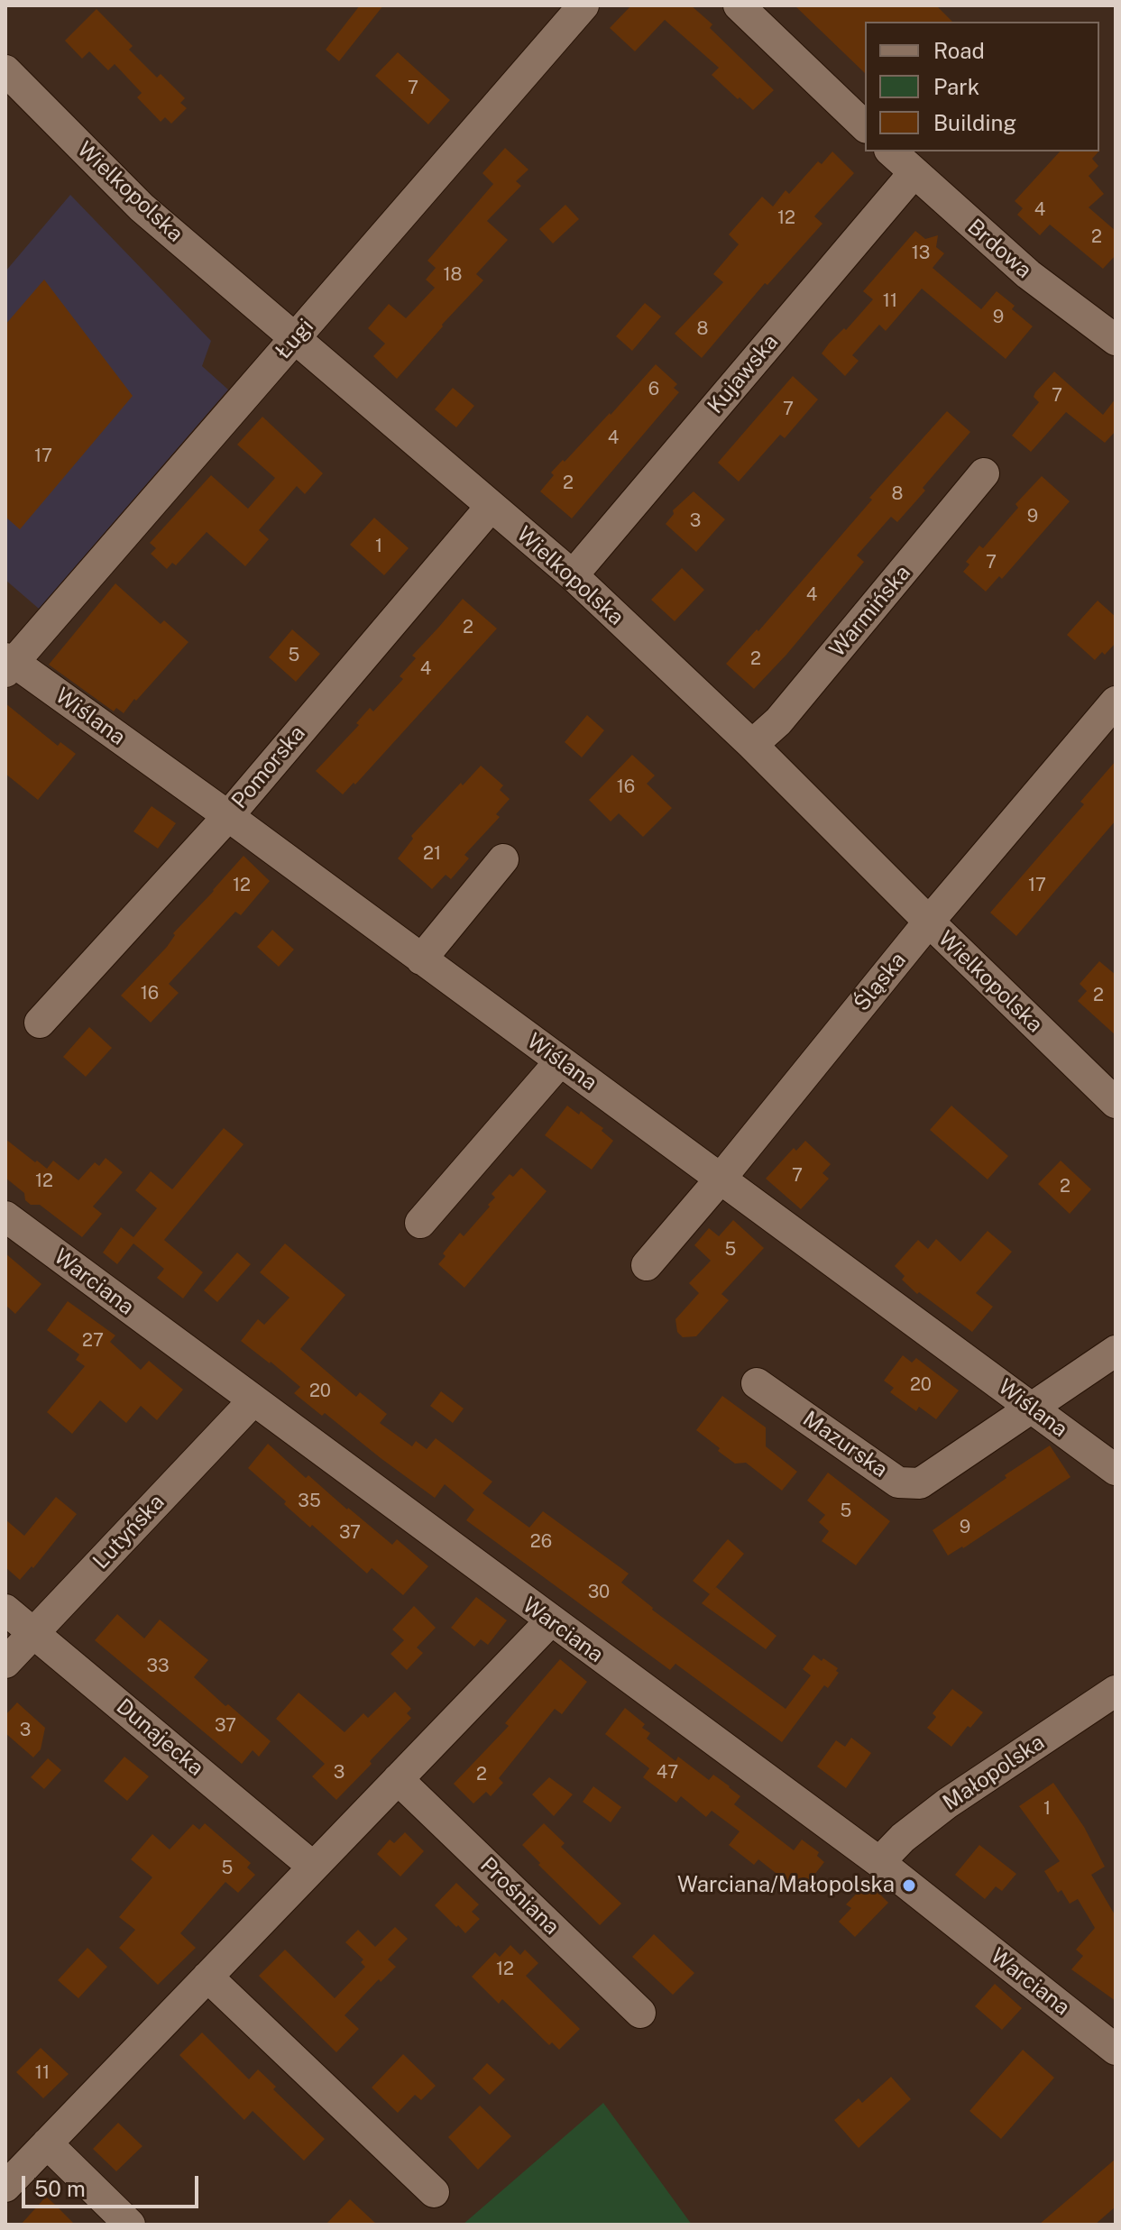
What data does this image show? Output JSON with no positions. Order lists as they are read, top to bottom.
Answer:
{
  "streets": {
    "street": [
      "Wielkopolska",
      "Brdowa",
      "Ługi",
      "Kujawska",
      "Warmińska",
      "Wiślana",
      "Pomorska",
      "Śląska",
      "Warciana",
      "Mazurska",
      "Lutyńska",
      "Dunajecka",
      "Małopolska",
      "Prośniana"
    ]
  },
  "crossings": [
    ["Wielkopolska", "Ługi"],
    ["Wielkopolska", "Kujawska"],
    ["Wielkopolska", "Warmińska"],
    ["Wielkopolska", "Pomorska"],
    ["Wielkopolska", "Śląska"],
    ["Brdowa", "Kujawska"],
    ["Ługi", "Wiślana"],
    ["Wiślana", "Pomorska"],
    ["Wiślana", "Śląska"],
    ["Wiślana", "Mazurska"],
    ["Warciana", "Lutyńska"],
    ["Warciana", "Małopolska"],
    ["Lutyńska", "Dunajecka"]
  ],
  "places": ["Warciana/Małopolska"],
  "house_numbers": [
    "7",
    "4",
    "12",
    "2",
    "13",
    "18",
    "11",
    "9",
    "8",
    "6",
    "7",
    "7",
    "4",
    "17",
    "2",
    "8",
    "9",
    "3",
    "1",
    "7",
    "4",
    "2",
    "5",
    "2",
    "4",
    "16",
    "21",
    "12",
    "17",
    "16",
    "2",
    "7",
    "12",
    "2",
    "5",
    "27",
    "20",
    "20",
    "35",
    "5",
    "9",
    "37",
    "26",
    "30",
    "33",
    "37",
    "3",
    "3",
    "47",
    "2",
    "1",
    "5",
    "12",
    "11"
  ],
  "legend": ["Road", "Park", "Building"],
  "scale_bar": "50 m"
}
